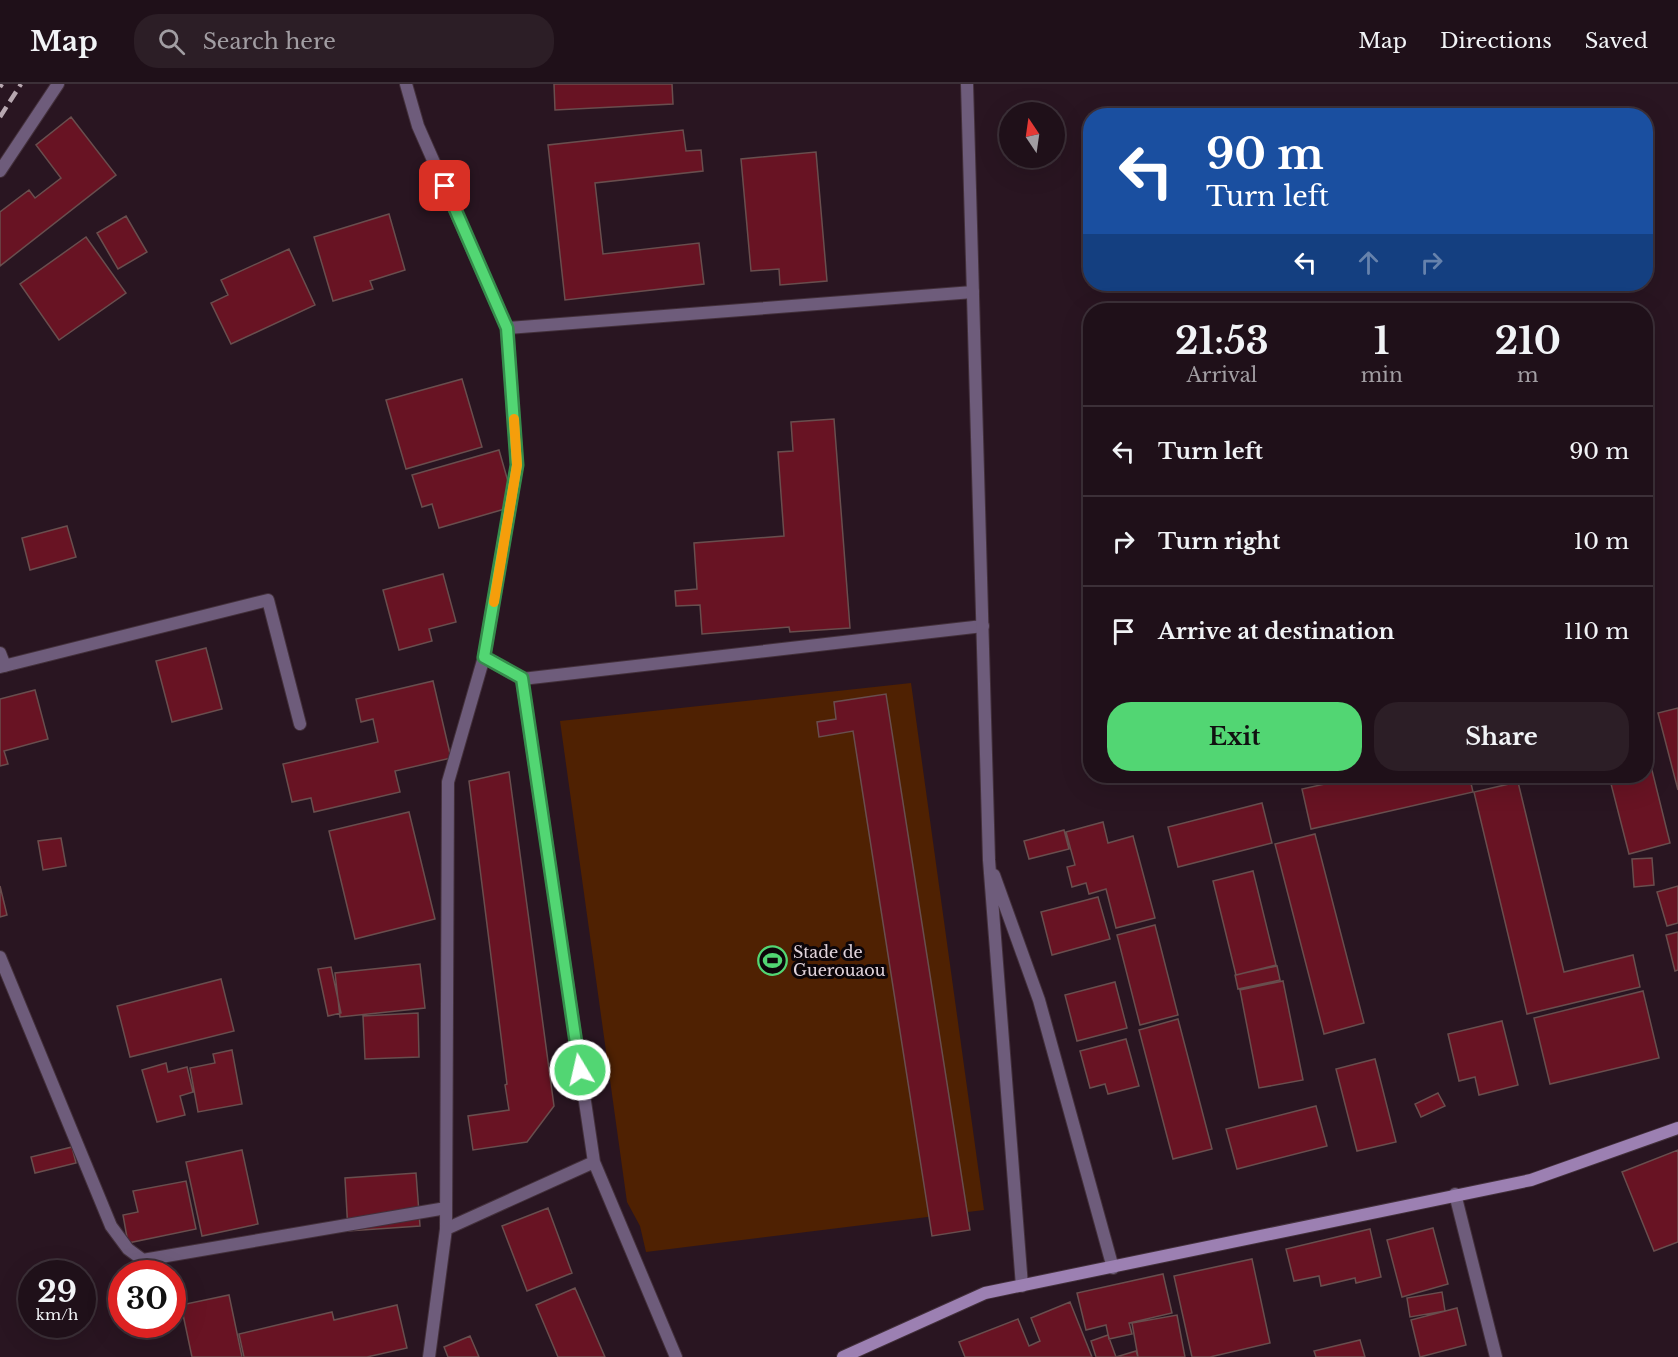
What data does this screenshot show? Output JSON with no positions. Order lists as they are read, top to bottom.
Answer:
{
  "places": {
    "sports": ["Stade de Guerouaou"]
  },
  "north": "top",
  "page": {
    "header": "Map",
    "search": "Search here",
    "nav": ["Map", "Directions", "Saved"],
    "turn": ["90 m", "Turn left"],
    "eta": [
      "21:53",
      "Arrival",
      "1",
      "min",
      "210",
      "m"
    ],
    "list": [
      {
        "name": "Turn left",
        "value": "90 m"
      },
      {
        "name": "Turn right",
        "value": "10 m"
      },
      {
        "name": "Arrive at destination",
        "value": "110 m"
      }
    ],
    "buttons": ["Exit", "Share"],
    "speed": "29 km/h",
    "limit": "30"
  }
}
